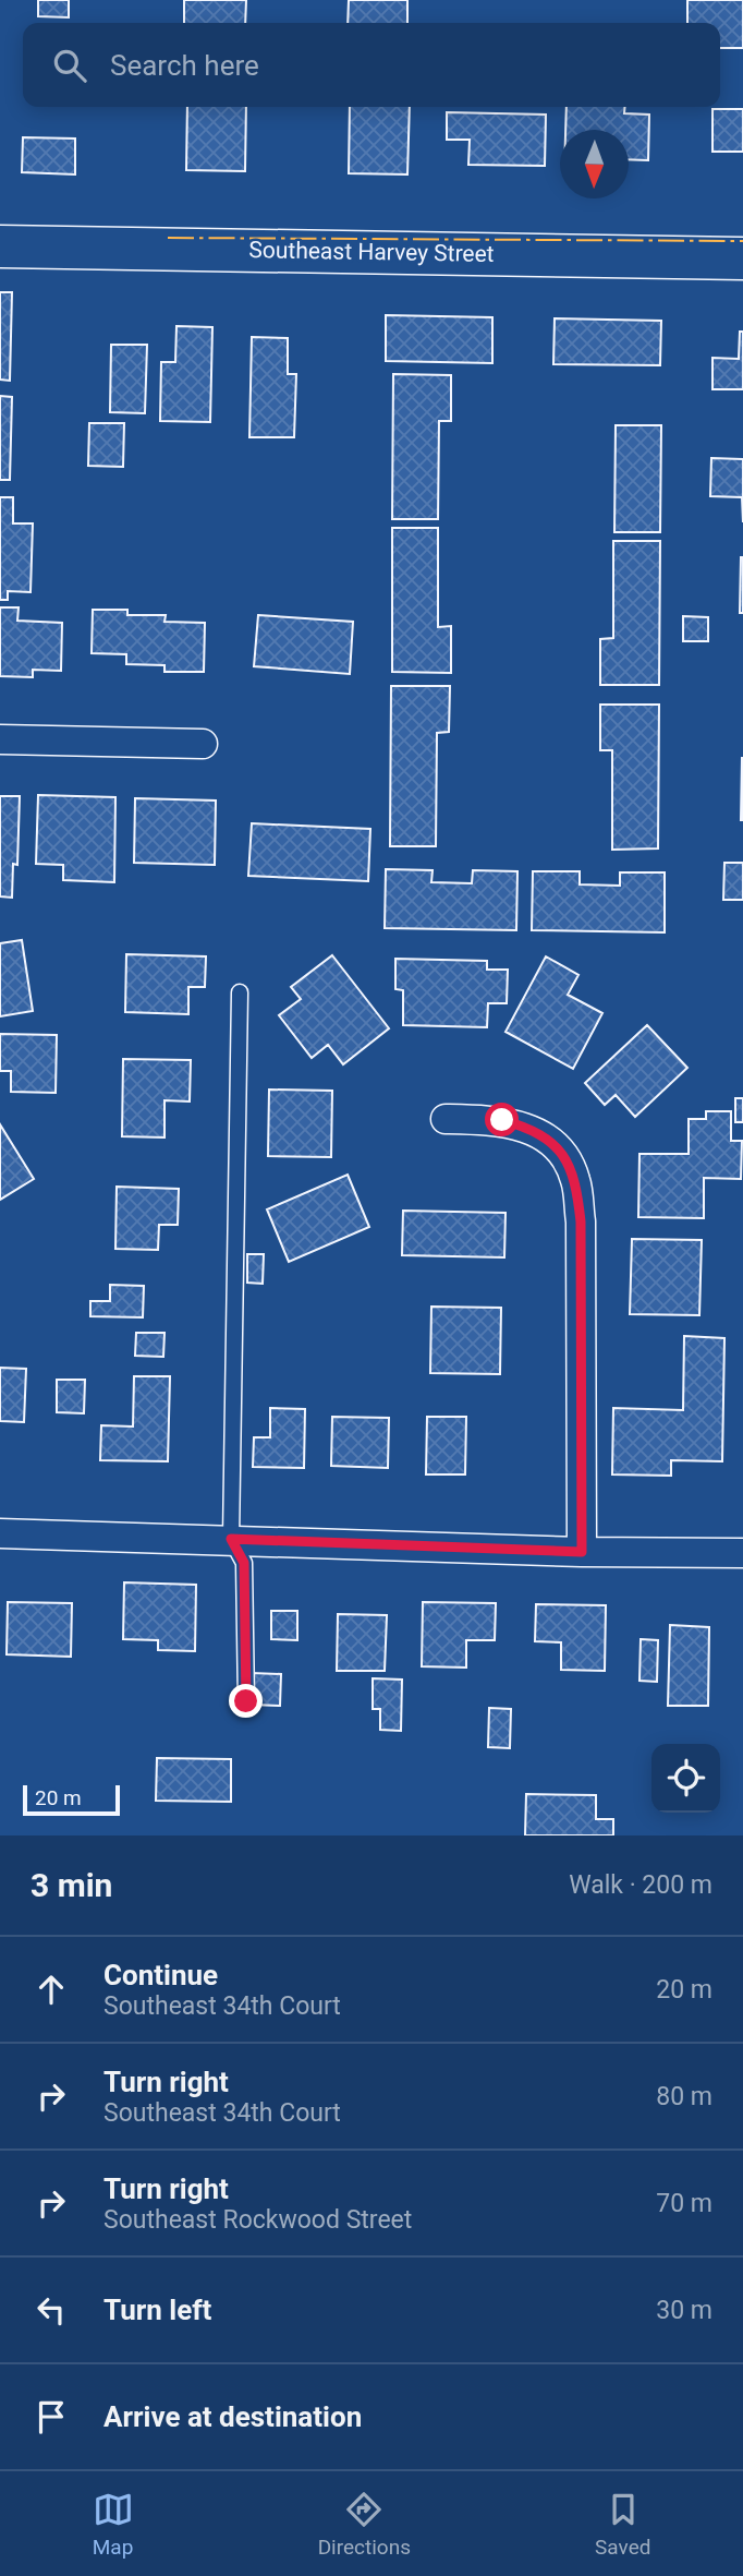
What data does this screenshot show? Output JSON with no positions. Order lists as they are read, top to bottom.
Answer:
{
  "streets": {
    "street": ["Southeast Harvey Street"]
  },
  "scale_bar": "20 m",
  "north": "bottom",
  "page": {
    "search": "Search here",
    "scale": "20 m",
    "heading": ["3 min", "Walk · 200 m"],
    "list": [
      ["Continue", "Southeast 34th Court", "20 m"],
      ["Turn right", "Southeast 34th Court", "80 m"],
      ["Turn right", "Southeast Rockwood Street", "70 m"],
      ["Turn left", "30 m"],
      "Arrive at destination"
    ],
    "nav": ["Map", "Directions", "Saved"]
  }
}
